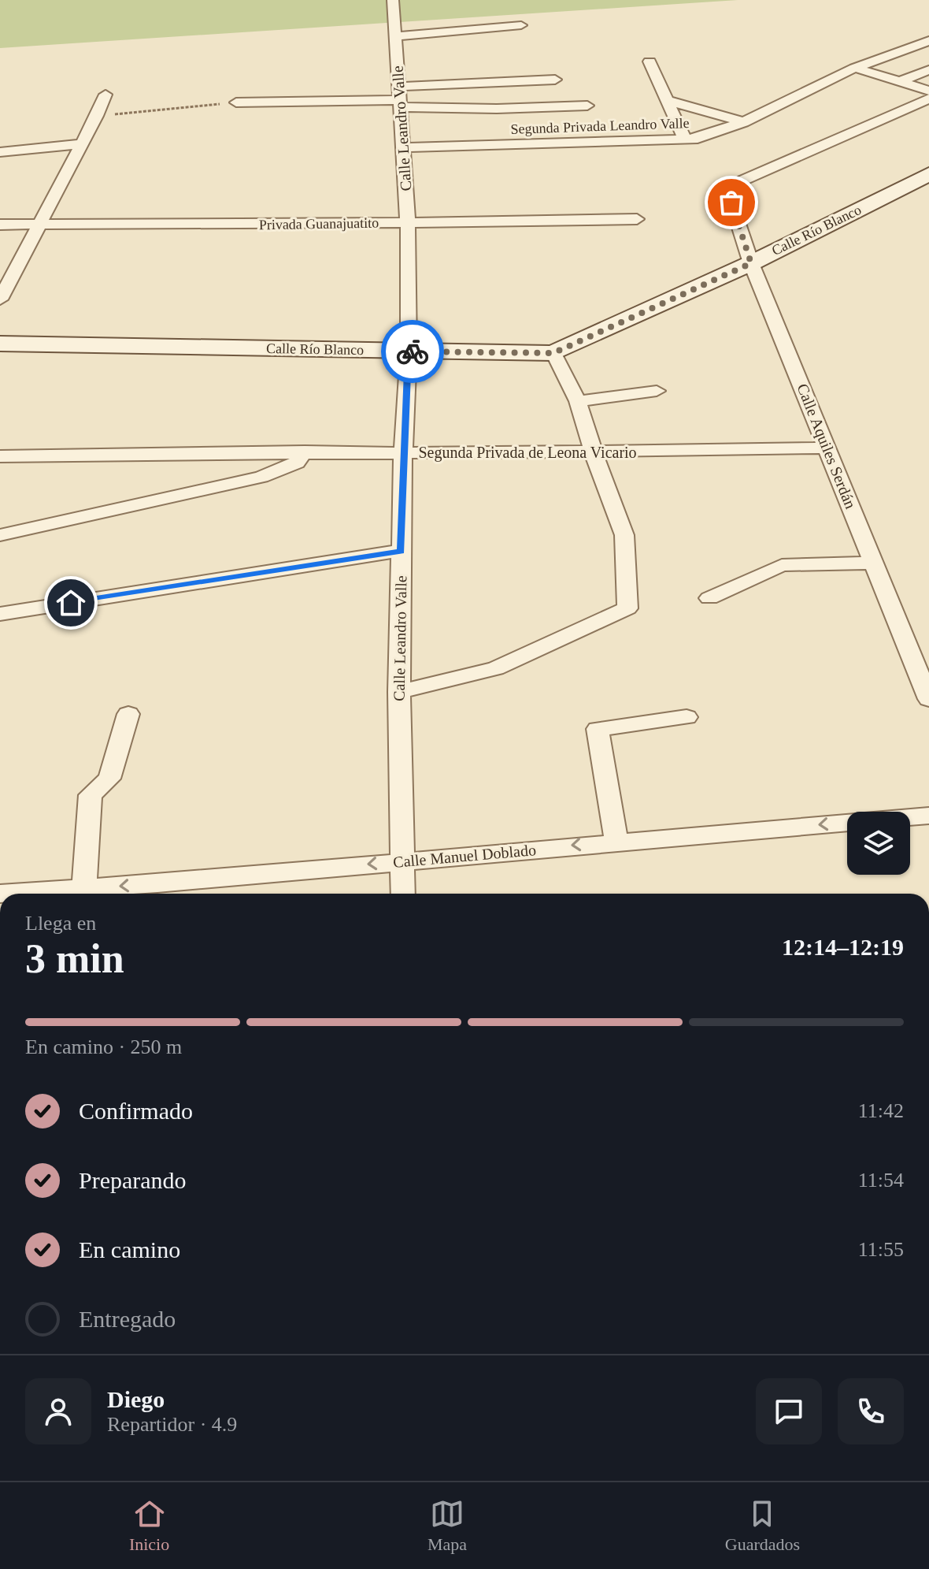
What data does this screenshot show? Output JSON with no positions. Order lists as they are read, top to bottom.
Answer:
{
  "streets": {
    "street": [
      "Segunda Privada Leandro Valle",
      "Calle Leandro Valle",
      "Privada Guanajuatito",
      "Calle Río Blanco",
      "Calle Aquiles Serdán",
      "Segunda Privada de Leona Vicario",
      "Calle Manuel Doblado"
    ]
  },
  "crossings": [
    ["Segunda Privada Leandro Valle", "Calle Leandro Valle"],
    ["Calle Leandro Valle", "Privada Guanajuatito"],
    ["Calle Leandro Valle", "Calle Río Blanco"],
    ["Calle Leandro Valle", "Segunda Privada de Leona Vicario"],
    ["Calle Leandro Valle", "Calle Manuel Doblado"],
    ["Calle Río Blanco", "Calle Aquiles Serdán"],
    ["Calle Aquiles Serdán", "Segunda Privada de Leona Vicario"]
  ],
  "one_way": ["Calle Manuel Doblado"],
  "page": {
    "heading": ["3 min", "Llega en", "12:14–12:19"],
    "panel": ["Diego", "Repartidor · 4.9"],
    "bar": "En camino · 250 m",
    "list": [
      ["Confirmado", "11:42"],
      ["Preparando", "11:54"],
      ["En camino", "11:55"],
      "Entregado"
    ],
    "tabs": ["Inicio", "Mapa", "Guardados"]
  }
}
